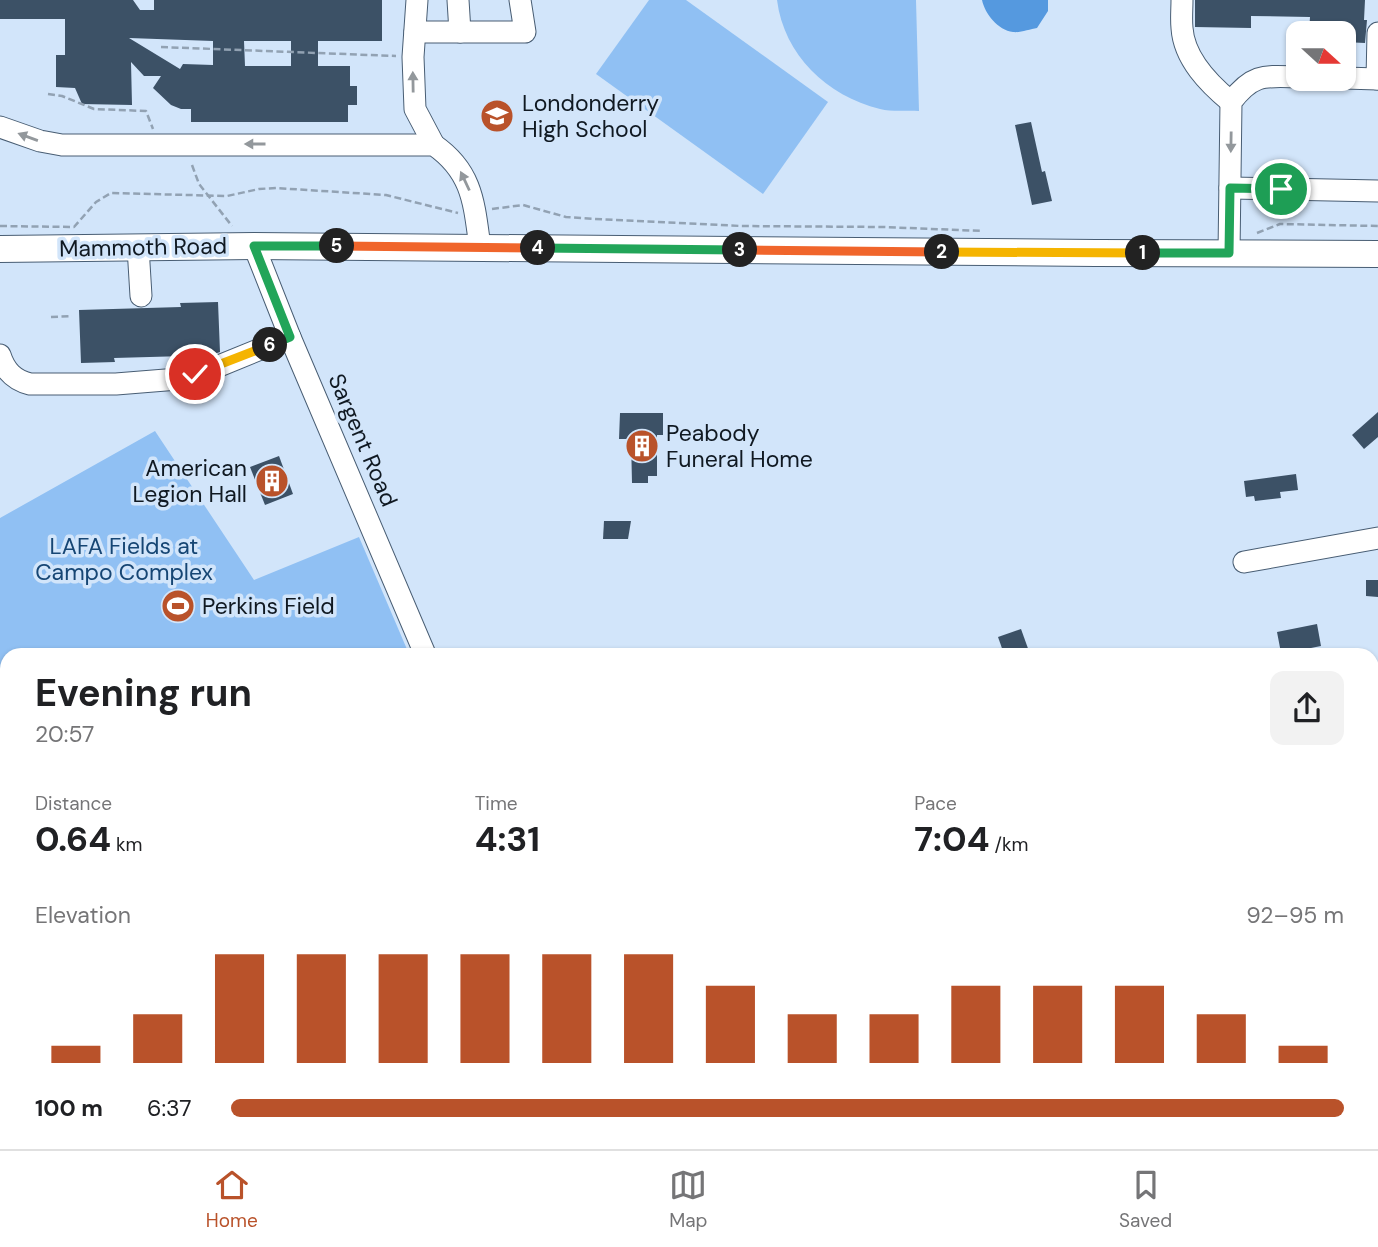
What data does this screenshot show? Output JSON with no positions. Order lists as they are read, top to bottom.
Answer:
{
  "streets": {
    "main road": ["Mammoth Road"],
    "street": ["Sargent Road"]
  },
  "crossings": [
    ["Mammoth Road", "Sargent Road"]
  ],
  "parks": ["LAFA Fields at Campo Complex"],
  "places": {
    "school or university": ["Londonderry High School"],
    "building": ["Peabody Funeral Home", "American Legion Hall"],
    "sports": ["Perkins Field"]
  },
  "north": "right",
  "page": {
    "pins": [
      "5",
      "4",
      "3",
      "2",
      "1",
      "6"
    ],
    "heading": ["Evening run", "20:57"],
    "stats": [
      ["Distance", "0.64 km"],
      ["Time", "4:31"],
      ["Pace", "7:04 /km"]
    ],
    "chart": ["Elevation", "92–95 m"],
    "list": [
      {
        "name": "100 m",
        "note": "6:37"
      }
    ],
    "tabs": ["Home", "Map", "Saved"]
  }
}
